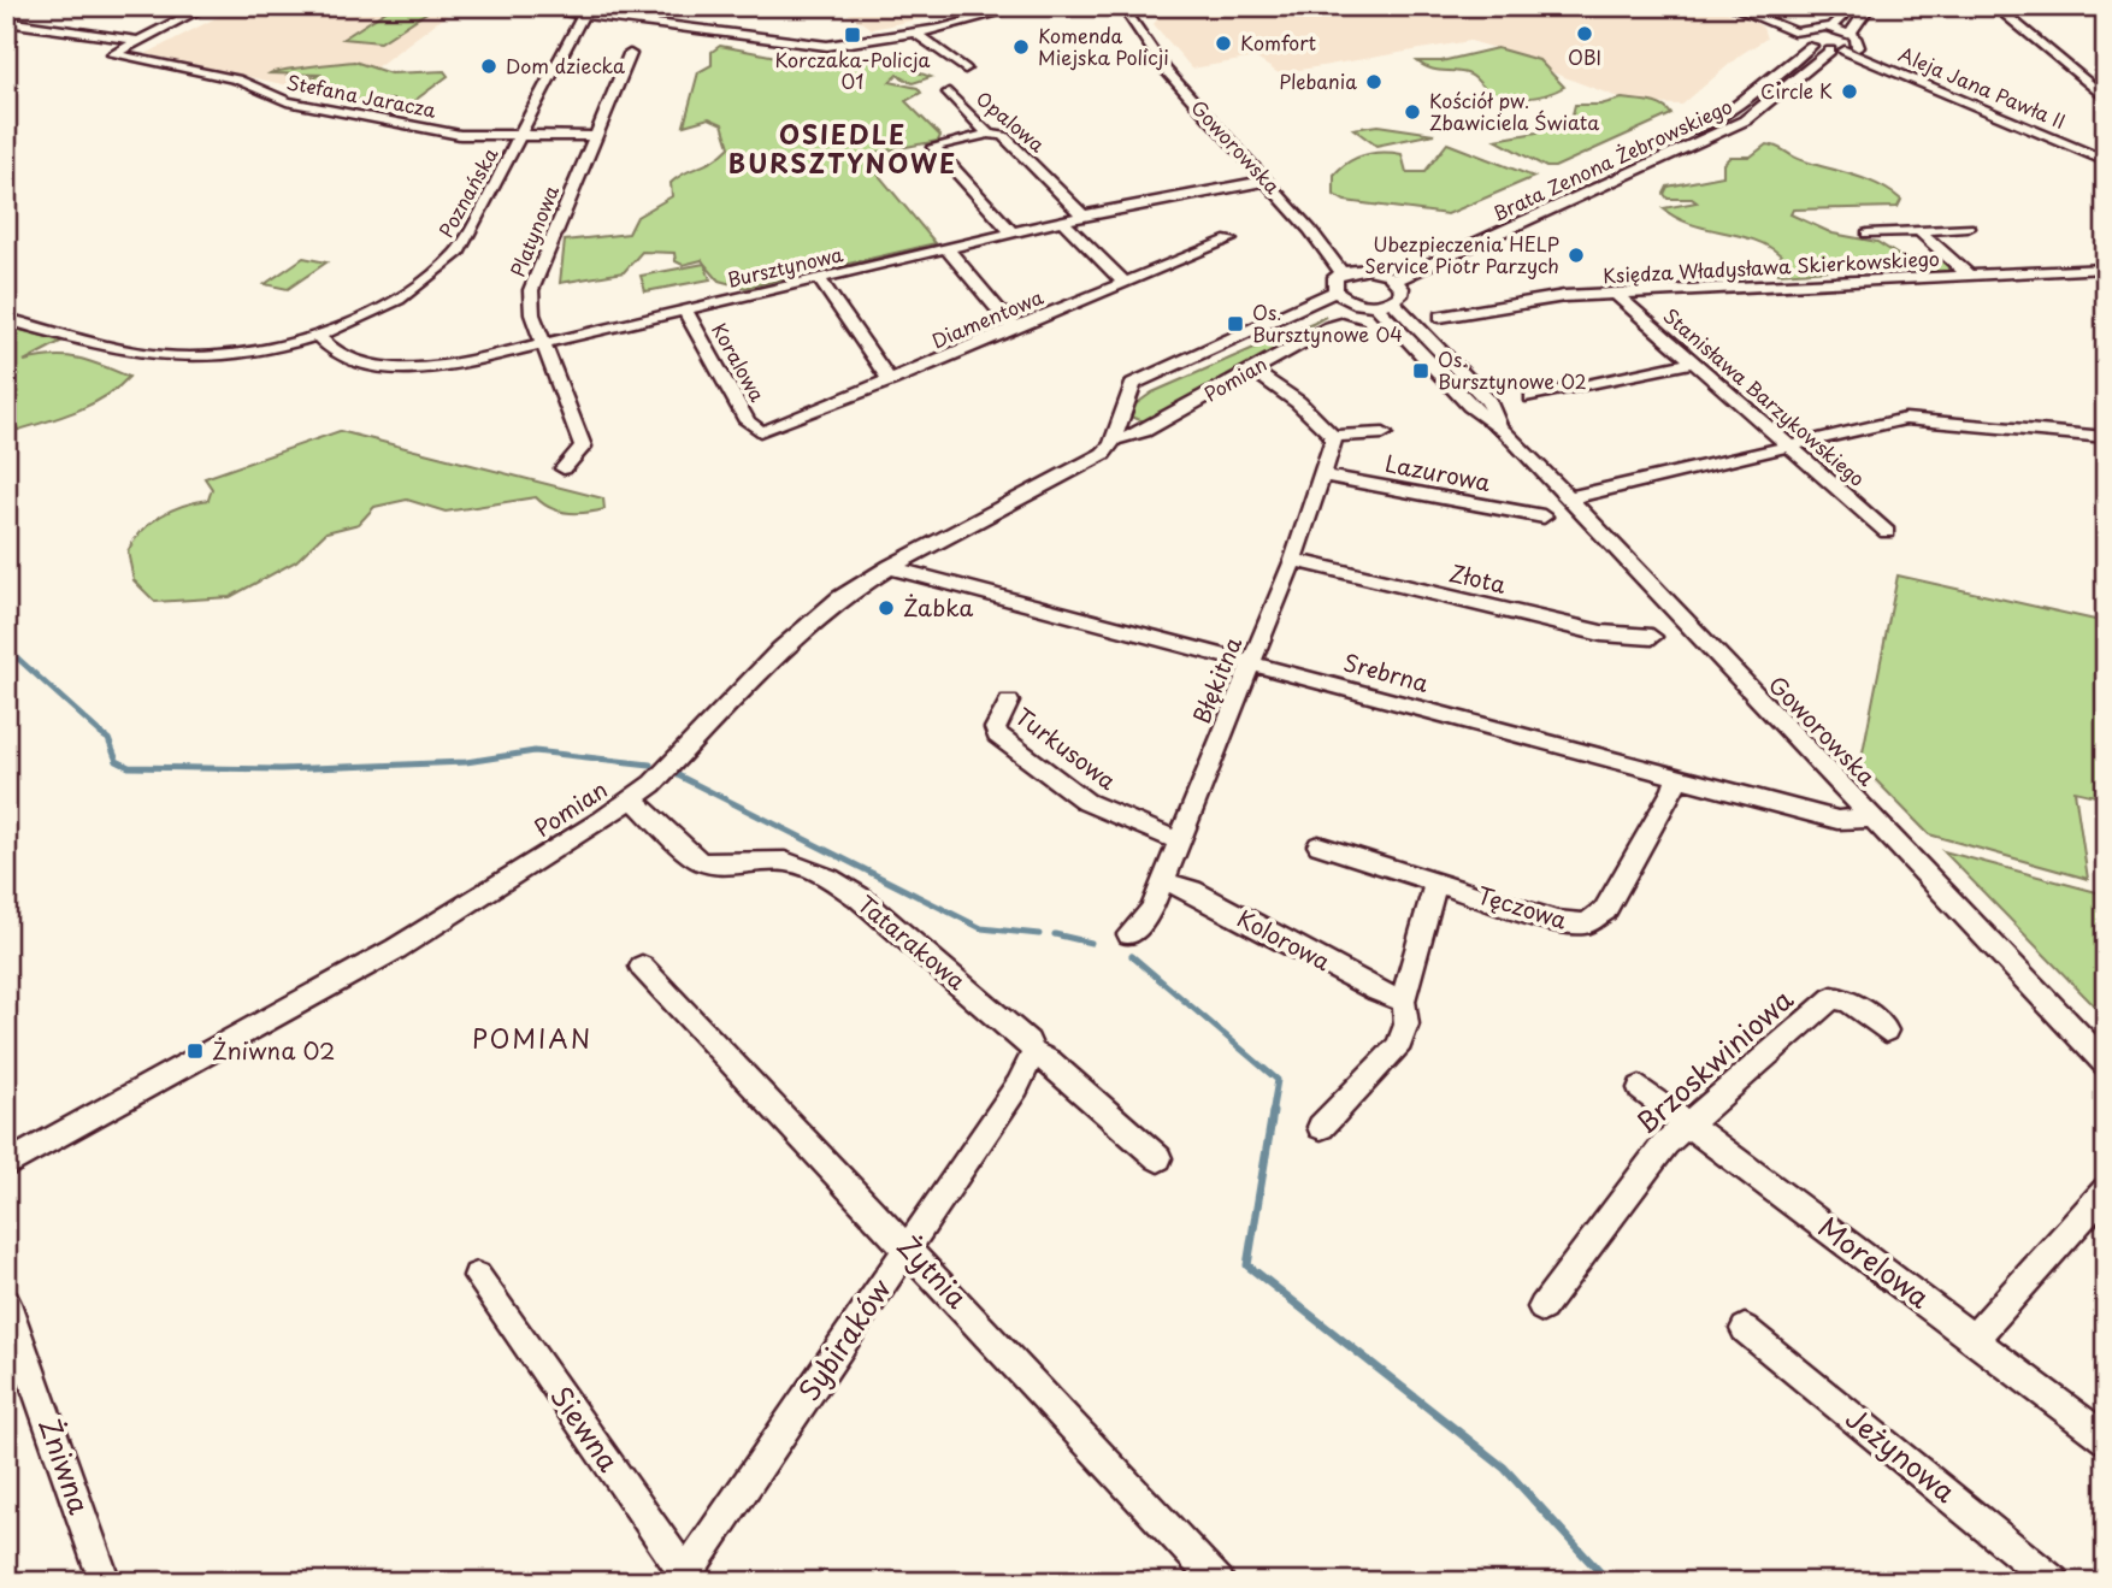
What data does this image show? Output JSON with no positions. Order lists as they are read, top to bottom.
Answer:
{
  "streets": {
    "street": [
      "Aleja Jana Pawła II",
      "Stefana Jaracza",
      "Opalowa",
      "Goworowska",
      "Brata Zenona Żebrowskiego",
      "Poznańska",
      "Platynowa",
      "Bursztynowa",
      "Księdza Władysława Skierkowskiego",
      "Diamentowa",
      "Koralowa",
      "Pomian",
      "Stanisława Barzykowskiego",
      "Lazurowa",
      "Złota",
      "Srebrna",
      "Błękitna",
      "Turkusowa",
      "Tęczowa",
      "Kolorowa",
      "Tatarakowa",
      "Brzoskwiniowa",
      "Morelowa",
      "Żytnia",
      "Sybiraków",
      "Siewna",
      "Jeżynowa",
      "Żniwna"
    ]
  },
  "crossings": [
    ["Stefana Jaracza", "Poznańska"],
    ["Stefana Jaracza", "Platynowa"],
    ["Opalowa", "Bursztynowa"],
    ["Goworowska", "Bursztynowa"],
    ["Goworowska", "Srebrna"],
    ["Poznańska", "Bursztynowa"],
    ["Platynowa", "Bursztynowa"],
    ["Bursztynowa", "Koralowa"],
    ["Księdza Władysława Skierkowskiego", "Stanisława Barzykowskiego"],
    ["Diamentowa", "Koralowa"],
    ["Pomian", "Srebrna"],
    ["Pomian", "Tatarakowa"],
    ["Lazurowa", "Błękitna"],
    ["Złota", "Błękitna"],
    ["Srebrna", "Błękitna"],
    ["Srebrna", "Tęczowa"],
    ["Błękitna", "Turkusowa"],
    ["Błękitna", "Kolorowa"],
    ["Tatarakowa", "Sybiraków"],
    ["Brzoskwiniowa", "Morelowa"],
    ["Żytnia", "Sybiraków"],
    ["Sybiraków", "Siewna"]
  ],
  "districts": ["OSIEDLE BURSZTYNOWE", "POMIAN"],
  "places": {
    "other": [
      "OBI",
      "Komfort",
      "Komenda Miejska Policji",
      "Dom dziecka",
      "Plebania",
      "Circle K",
      "Kościół pw. Zbawiciela Świata",
      "Ubezpieczenia HELP Service Piotr Parzych",
      "Żabka"
    ],
    "transit": [
      "Korczaka-Policja 01",
      "Os. Bursztynowe 04",
      "Os. Bursztynowe 02",
      "Żniwna 02"
    ]
  }
}
